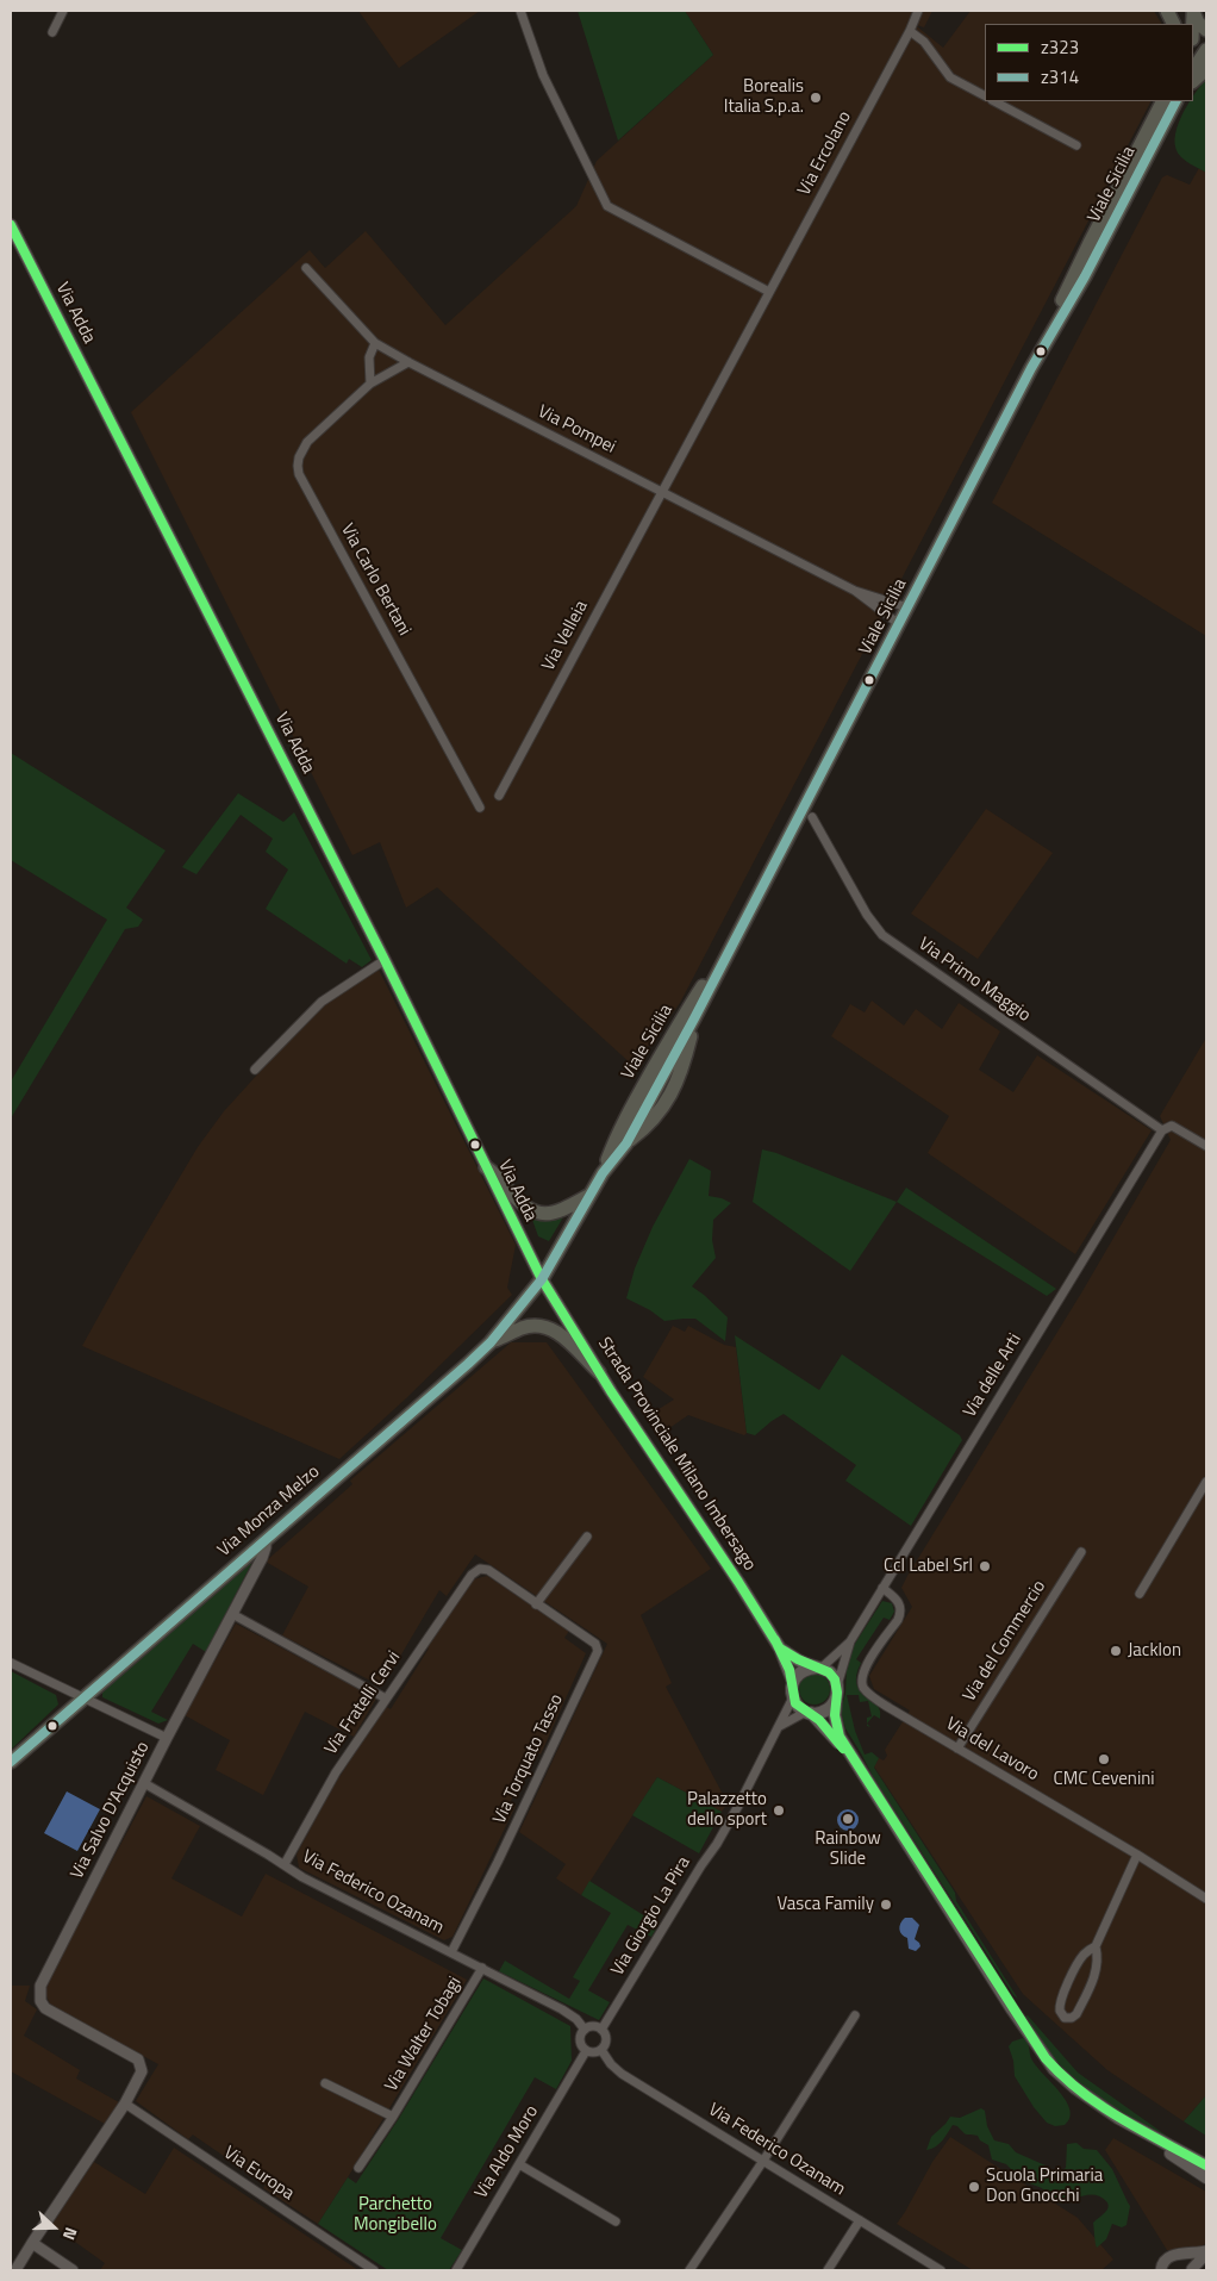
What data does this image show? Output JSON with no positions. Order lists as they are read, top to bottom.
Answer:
{
  "streets": {
    "main road": [
      "Viale Sicilia",
      "Via Adda",
      "Strada Provinciale Milano Imbersago",
      "Via Monza Melzo"
    ],
    "street": [
      "Via Ercolano",
      "Via Pompei",
      "Via Carlo Bertani",
      "Via Velleia",
      "Via Primo Maggio",
      "Via delle Arti",
      "Via del Commercio",
      "Via Fratelli Cervi",
      "Via del Lavoro",
      "Via Torquato Tasso",
      "Via Salvo D'Acquisto",
      "Via Federico Ozanam",
      "Via Giorgio La Pira",
      "Via Walter Tobagi",
      "Via Aldo Moro",
      "Via Europa"
    ]
  },
  "crossings": [
    ["Via Ercolano", "Via Pompei"],
    ["Via Ercolano", "Via Velleia"],
    ["Viale Sicilia", "Via Adda"],
    ["Viale Sicilia", "Via Pompei"],
    ["Viale Sicilia", "Strada Provinciale Milano Imbersago"],
    ["Viale Sicilia", "Via Monza Melzo"],
    ["Via Adda", "Strada Provinciale Milano Imbersago"],
    ["Via Adda", "Via Monza Melzo"],
    ["Via Pompei", "Via Carlo Bertani"],
    ["Via Pompei", "Via Velleia"],
    ["Via Primo Maggio", "Via delle Arti"],
    ["Via delle Arti", "Strada Provinciale Milano Imbersago"],
    ["Via delle Arti", "Via del Lavoro"],
    ["Via delle Arti", "Via Giorgio La Pira"],
    ["Strada Provinciale Milano Imbersago", "Via Monza Melzo"],
    ["Strada Provinciale Milano Imbersago", "Via Giorgio La Pira"],
    ["Via Monza Melzo", "Via Salvo D'Acquisto"],
    ["Via del Commercio", "Via del Lavoro"],
    ["Via Fratelli Cervi", "Via Torquato Tasso"],
    ["Via Fratelli Cervi", "Via Federico Ozanam"],
    ["Via Torquato Tasso", "Via Federico Ozanam"],
    ["Via Salvo D'Acquisto", "Via Federico Ozanam"],
    ["Via Salvo D'Acquisto", "Via Europa"],
    ["Via Federico Ozanam", "Via Giorgio La Pira"],
    ["Via Federico Ozanam", "Via Walter Tobagi"],
    ["Via Federico Ozanam", "Via Aldo Moro"],
    ["Via Giorgio La Pira", "Via Aldo Moro"]
  ],
  "parks": ["Parchetto Mongibello"],
  "places": [
    "Borealis Italia S.p.a.",
    "Ccl Label Srl",
    "Jacklon",
    "CMC Cevenini",
    "Palazzetto dello sport",
    "Rainbow Slide",
    "Vasca Family",
    "Scuola Primaria Don Gnocchi"
  ],
  "lines": ["transit line z314", "transit line z323"],
  "legend": ["z323", "z314"],
  "north": "right"
}
